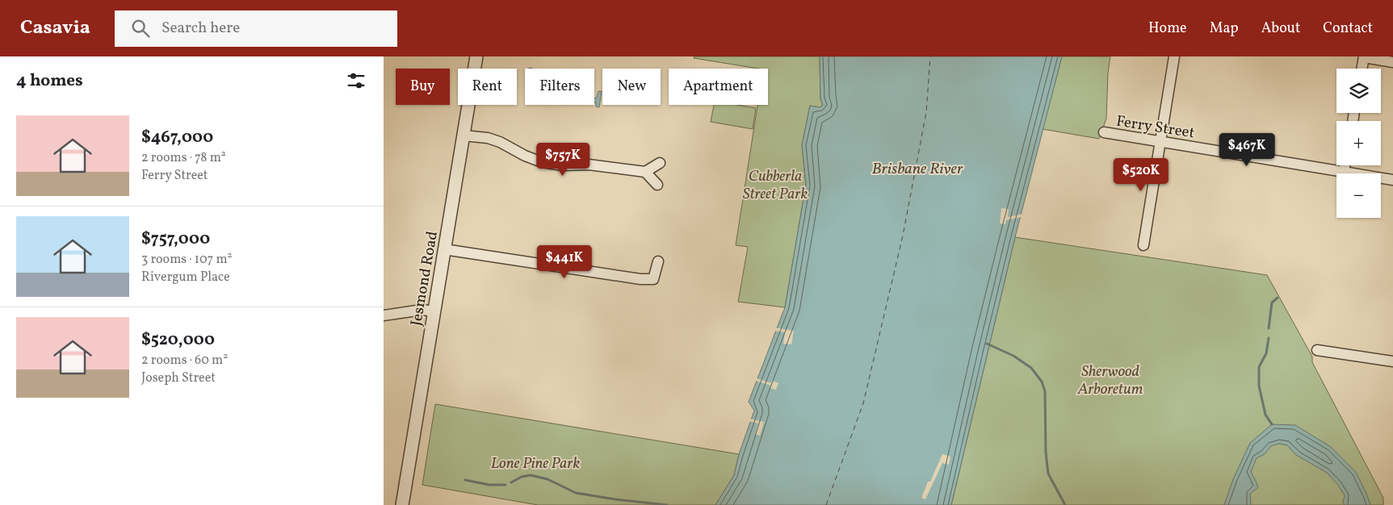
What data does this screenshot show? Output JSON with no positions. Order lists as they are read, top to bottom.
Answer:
{
  "streets": {
    "street": ["Ferry Street", "Jesmond Road"]
  },
  "water": ["Brisbane River"],
  "parks": ["Cubberla Street Park", "Sherwood Arboretum", "Lone Pine Park"],
  "page": {
    "header": "Casavia",
    "search": "Search here",
    "nav": [
      "Home",
      "Map",
      "About",
      "Contact"
    ],
    "heading": "4 homes",
    "map_buttons": ["+", "−"],
    "chip": [
      "Buy",
      "Rent",
      "Filters",
      "New",
      "Apartment"
    ],
    "list": [
      {
        "name": "$467,000",
        "note": "2 rooms · 78 m² · Ferry Street"
      },
      {
        "name": "$757,000",
        "note": "3 rooms · 107 m² · Rivergum Place"
      },
      {
        "name": "$520,000",
        "note": "2 rooms · 60 m² · Joseph Street"
      }
    ],
    "price": [
      "$467K",
      "$757K",
      "$520K",
      "$441K"
    ]
  }
}
